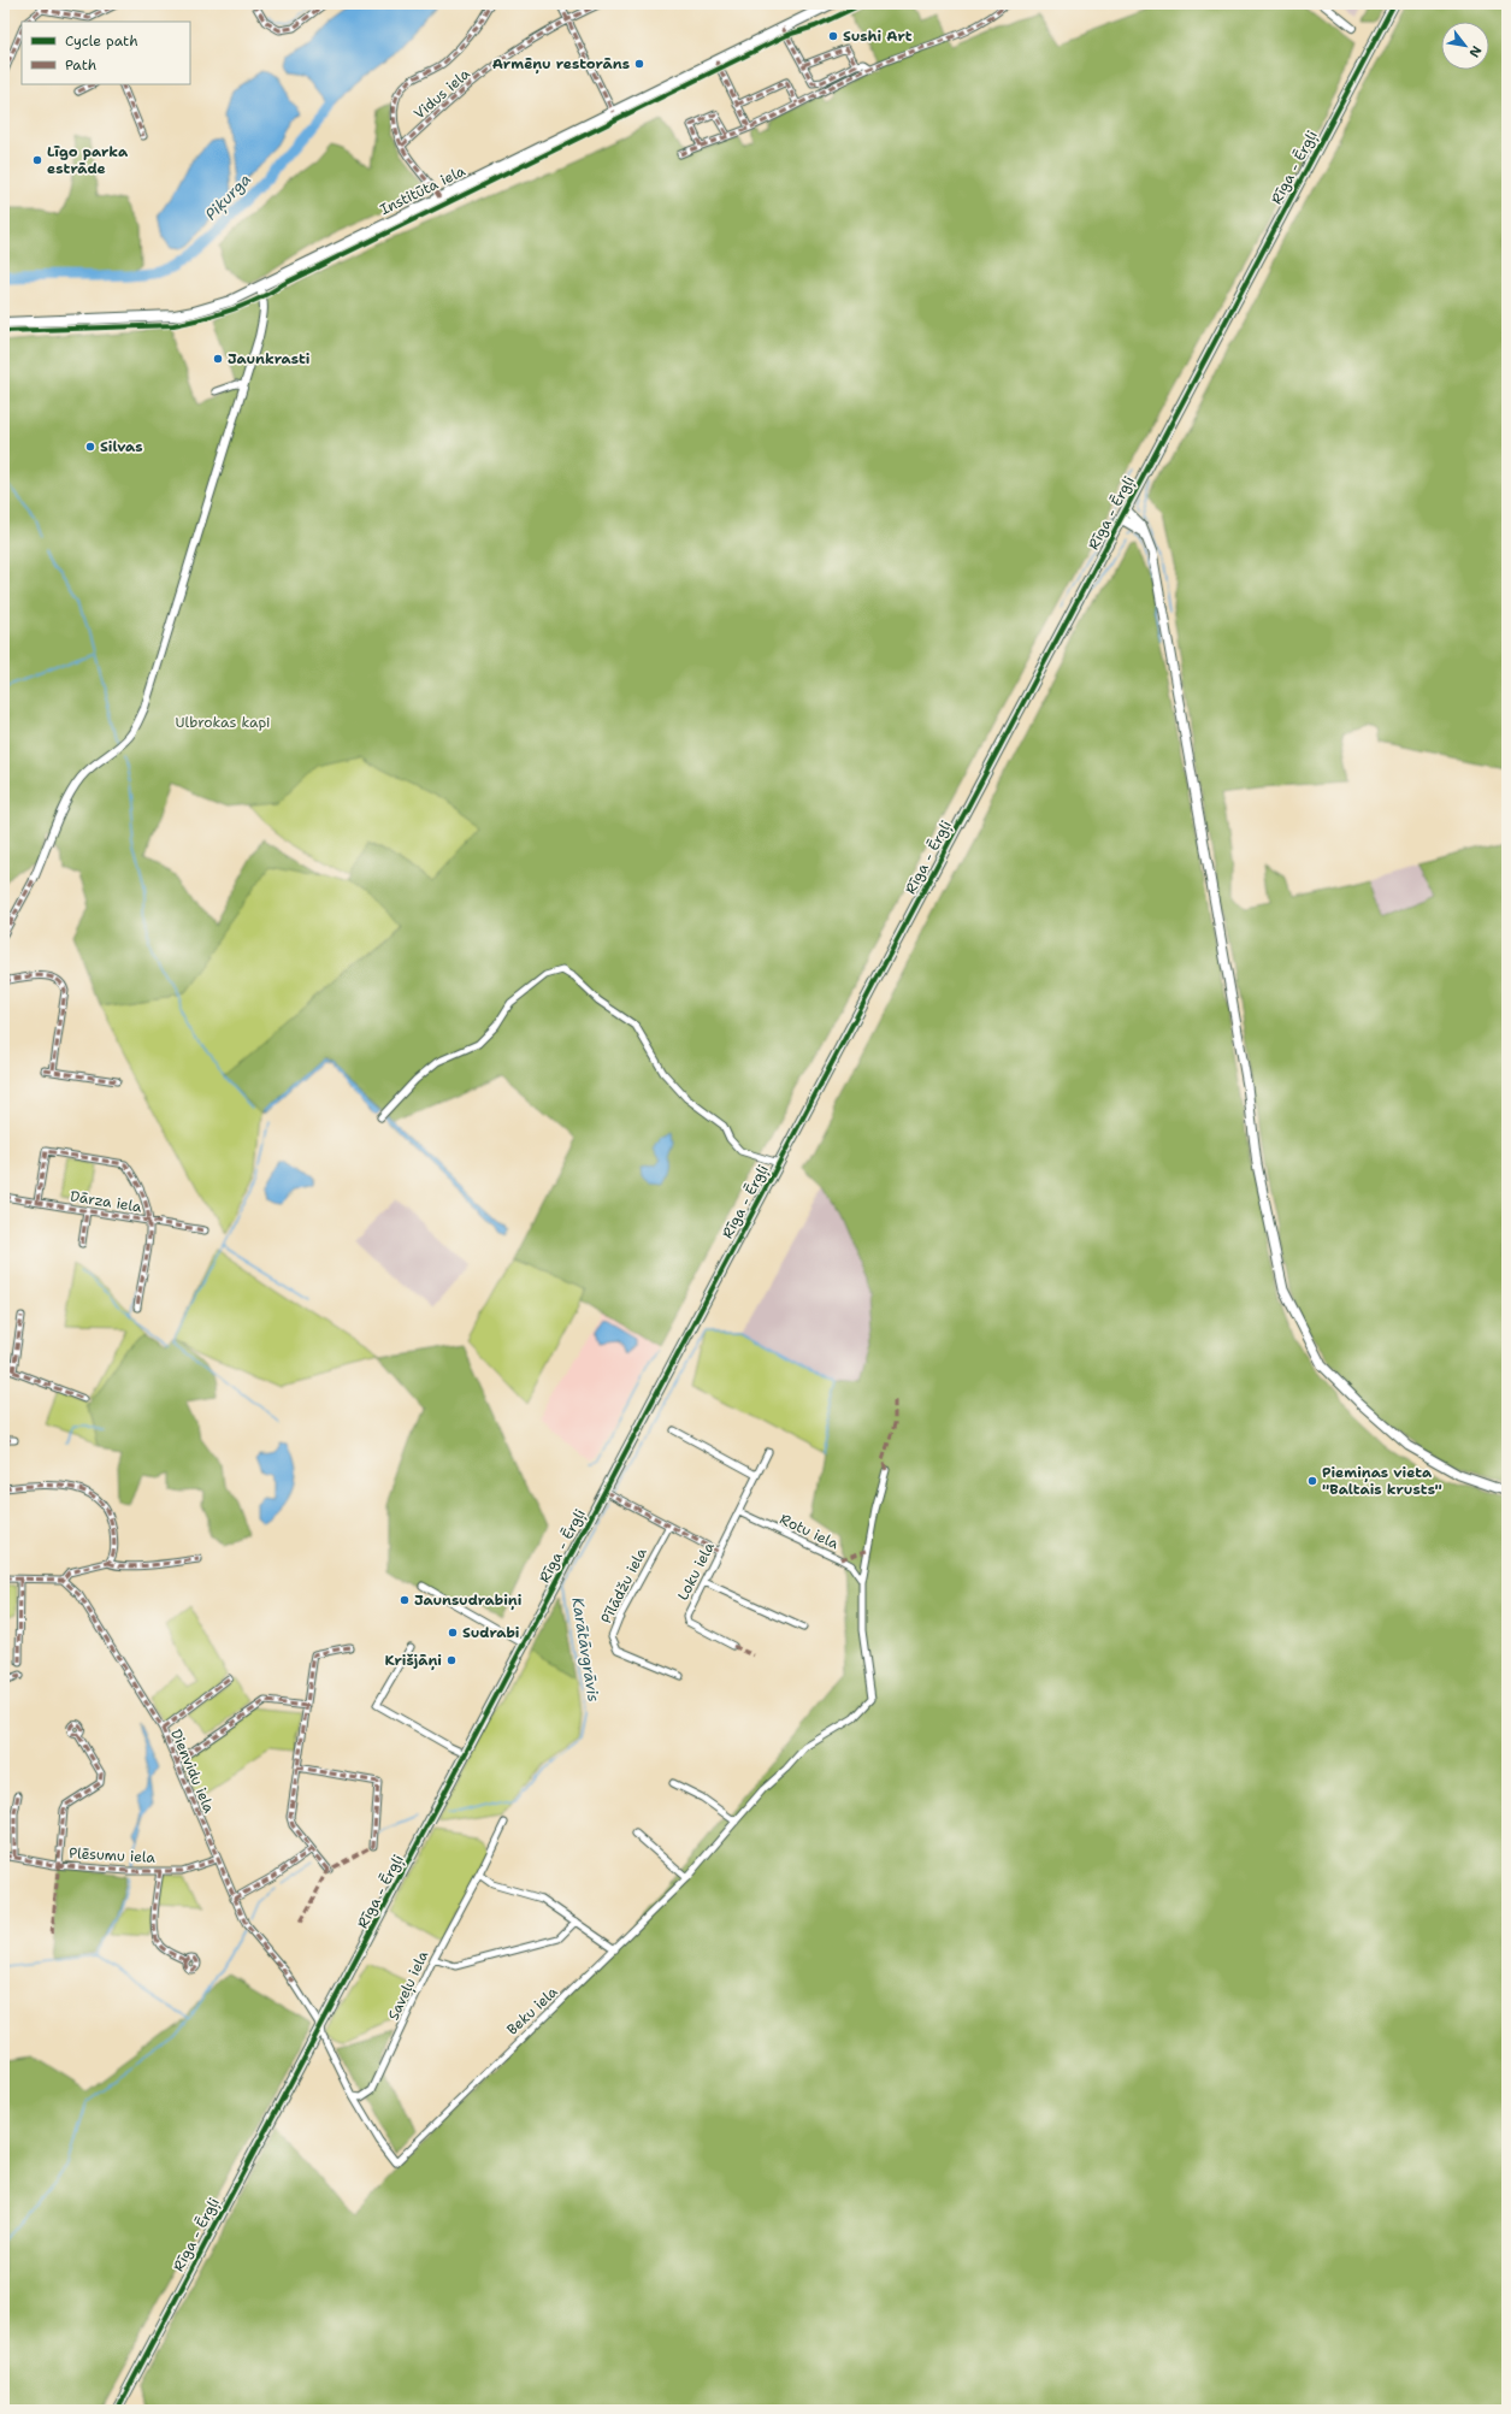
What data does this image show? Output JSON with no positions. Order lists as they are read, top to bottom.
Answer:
{
  "streets": {
    "main road": ["Rīga - Ērgļi", "Institūta iela"],
    "street": [
      "Vidus iela",
      "Dārza iela",
      "Rotu iela",
      "Loku iela",
      "Pīlādžu iela",
      "Dienvidu iela",
      "Plēsumu iela",
      "Saveļu iela",
      "Beku iela"
    ]
  },
  "crossings": [
    ["Rīga - Ērgļi", "Dienvidu iela"],
    ["Rotu iela", "Loku iela"],
    ["Rotu iela", "Beku iela"],
    ["Dienvidu iela", "Plēsumu iela"],
    ["Dienvidu iela", "Saveļu iela"],
    ["Dienvidu iela", "Beku iela"]
  ],
  "water": ["Piķurga", "Karātāvgrāvis"],
  "parks": ["Ulbrokas kapi"],
  "places": [
    "Sushi Art",
    "Armēņu restorāns",
    "Līgo parka estrāde",
    "Jaunkrasti",
    "Silvas",
    "Piemiņas vieta \"Baltais krusts\"",
    "Jaunsudrabiņi",
    "Sudrabi",
    "Krišjāņi"
  ],
  "legend": ["Cycle path", "Path"],
  "north": "bottom right"
}
